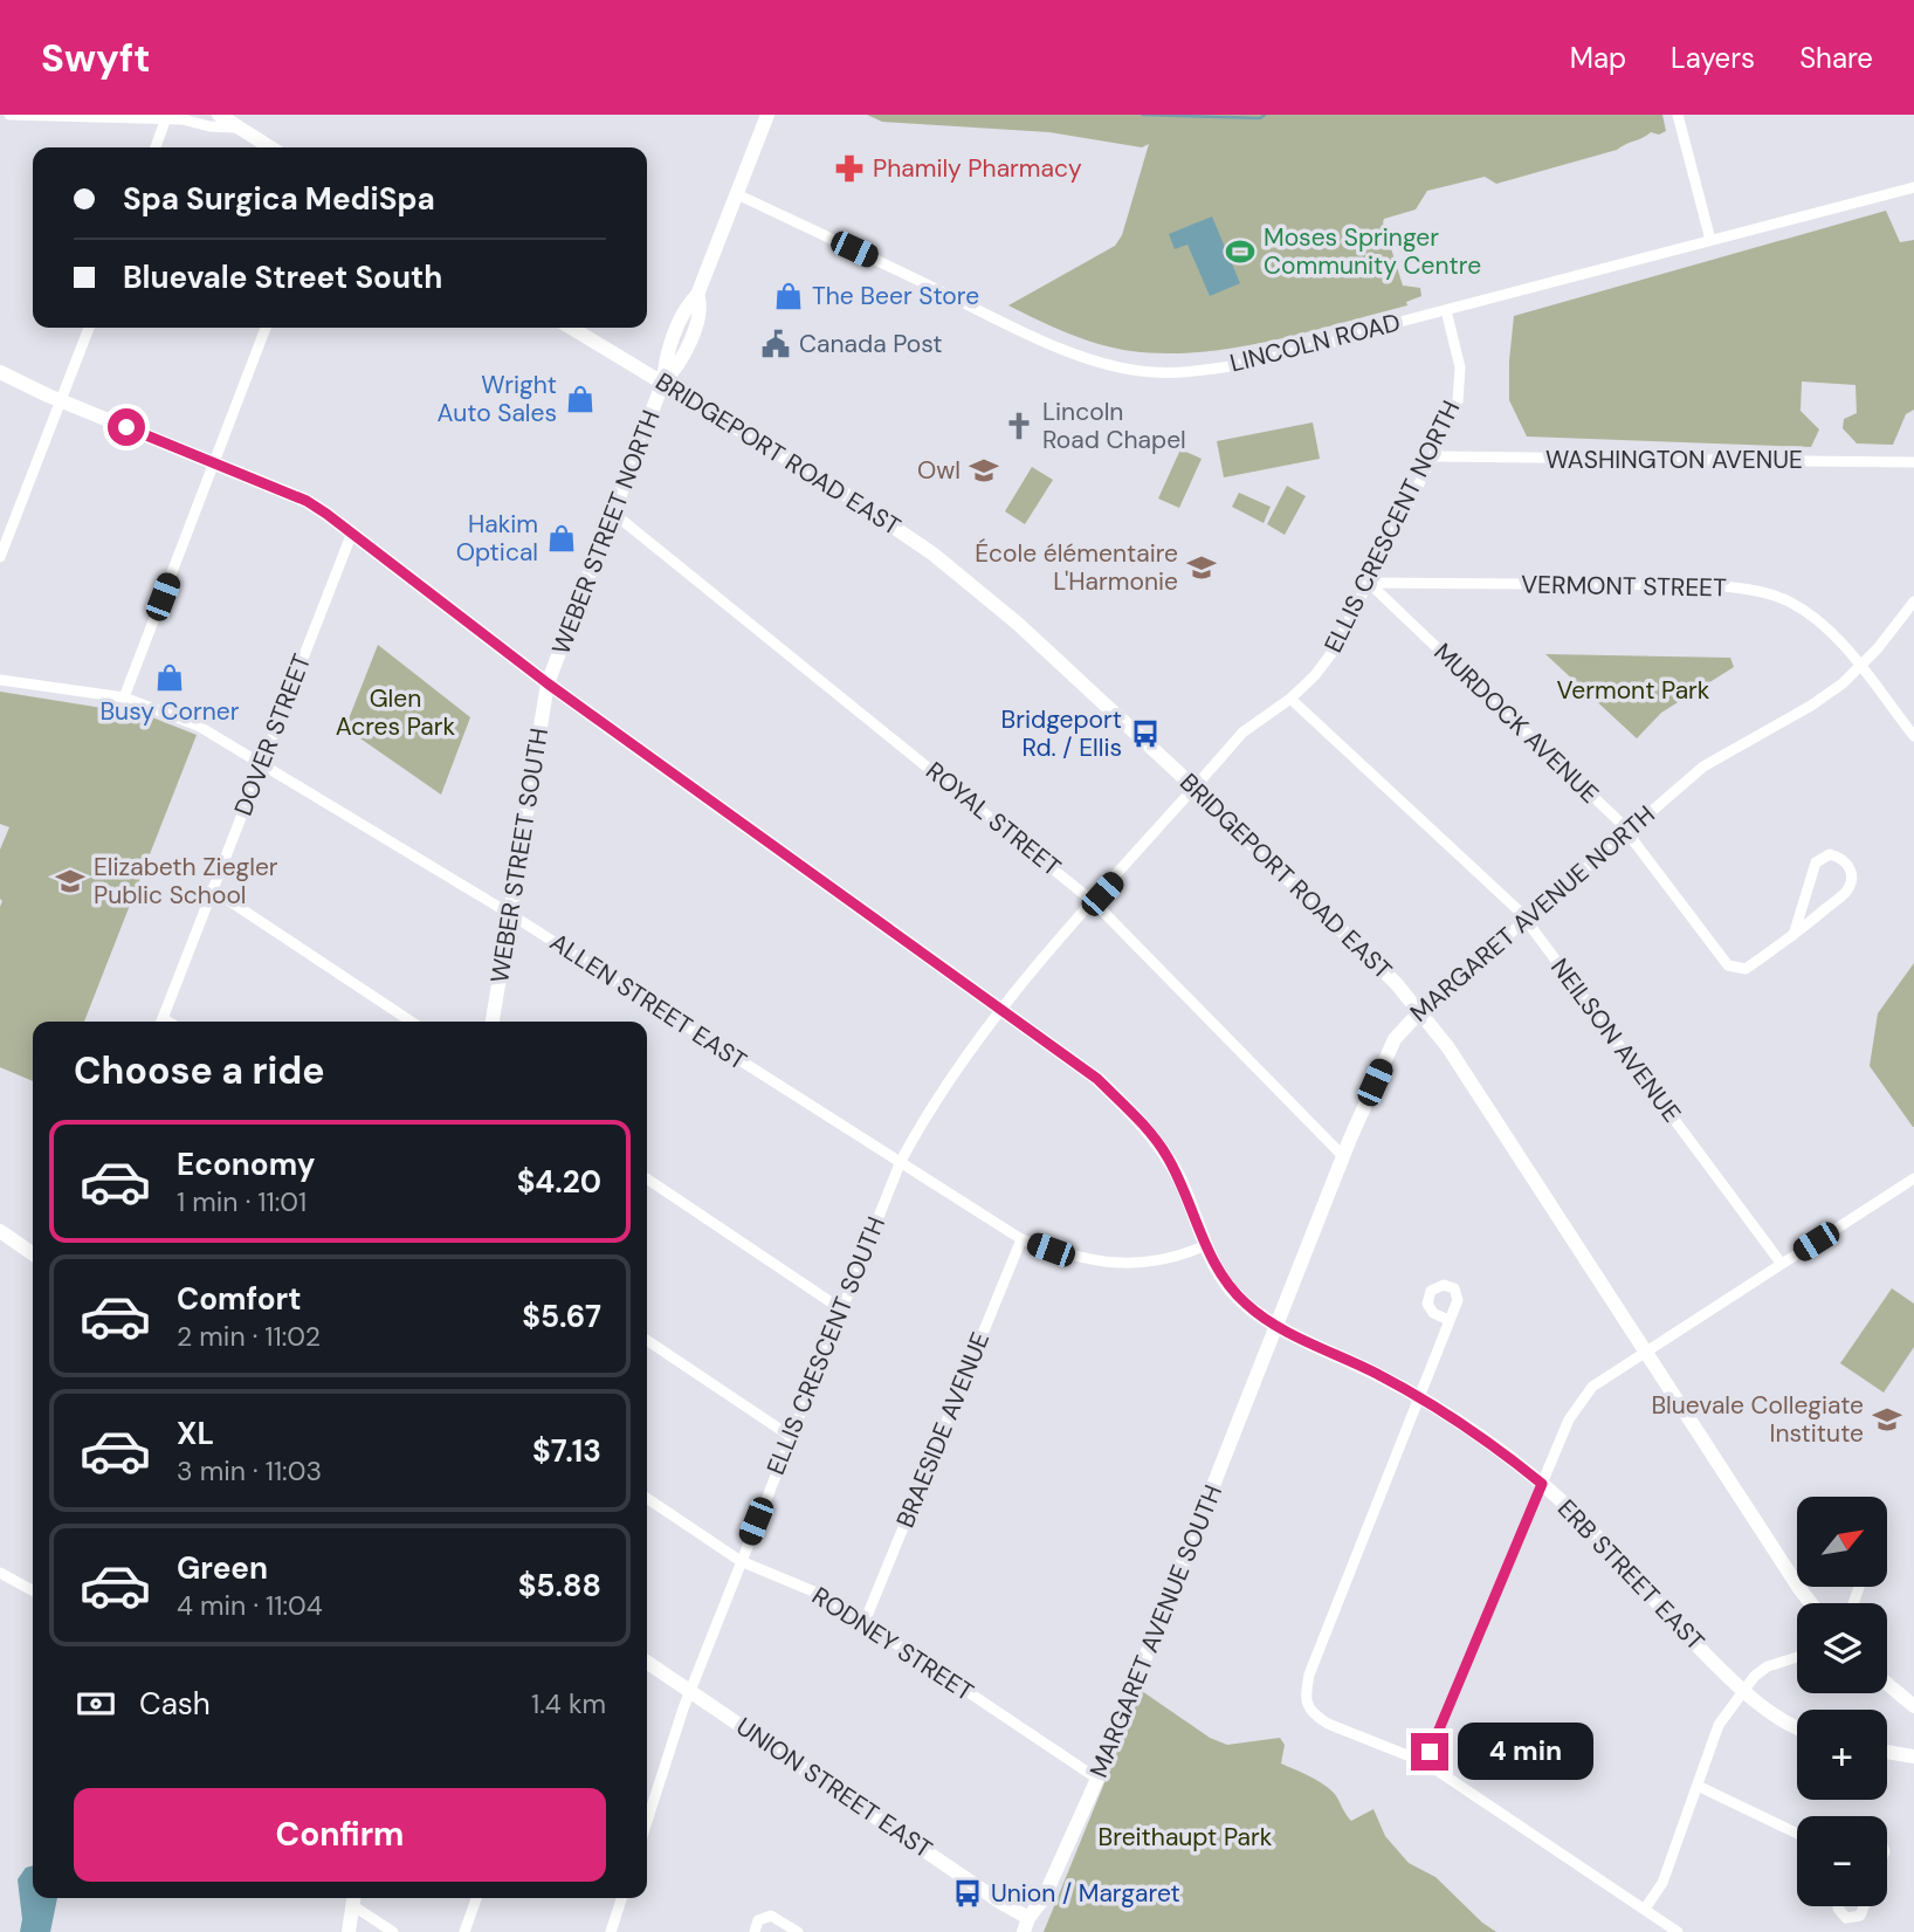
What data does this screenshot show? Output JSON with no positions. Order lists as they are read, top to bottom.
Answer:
{
  "streets": {
    "main road": [
      "BRIDGEPORT ROAD EAST",
      "WEBER STREET NORTH",
      "WEBER STREET SOUTH",
      "MARGARET AVENUE NORTH",
      "ERB STREET EAST",
      "MARGARET AVENUE SOUTH",
      "UNION STREET EAST"
    ],
    "street": [
      "LINCOLN ROAD",
      "WASHINGTON AVENUE",
      "ELLIS CRESCENT NORTH",
      "VERMONT STREET",
      "MURDOCK AVENUE",
      "DOVER STREET",
      "ROYAL STREET",
      "ALLEN STREET EAST",
      "NEILSON AVENUE",
      "ELLIS CRESCENT SOUTH",
      "BRAESIDE AVENUE",
      "RODNEY STREET"
    ]
  },
  "crossings": [
    ["LINCOLN ROAD", "ELLIS CRESCENT NORTH"],
    ["LINCOLN ROAD", "WEBER STREET NORTH"],
    ["BRIDGEPORT ROAD EAST", "ELLIS CRESCENT NORTH"],
    ["BRIDGEPORT ROAD EAST", "WEBER STREET NORTH"],
    ["BRIDGEPORT ROAD EAST", "MARGARET AVENUE NORTH"],
    ["WASHINGTON AVENUE", "ELLIS CRESCENT NORTH"],
    ["ELLIS CRESCENT NORTH", "VERMONT STREET"],
    ["ELLIS CRESCENT NORTH", "MURDOCK AVENUE"],
    ["ELLIS CRESCENT NORTH", "ROYAL STREET"],
    ["ELLIS CRESCENT NORTH", "NEILSON AVENUE"],
    ["ELLIS CRESCENT NORTH", "ELLIS CRESCENT SOUTH"],
    ["ELLIS CRESCENT NORTH", "ERB STREET EAST"],
    ["WEBER STREET NORTH", "ROYAL STREET"],
    ["WEBER STREET NORTH", "WEBER STREET SOUTH"],
    ["WEBER STREET NORTH", "ERB STREET EAST"],
    ["VERMONT STREET", "MURDOCK AVENUE"],
    ["VERMONT STREET", "MARGARET AVENUE NORTH"],
    ["MURDOCK AVENUE", "MARGARET AVENUE NORTH"],
    ["DOVER STREET", "ALLEN STREET EAST"],
    ["DOVER STREET", "ERB STREET EAST"],
    ["ROYAL STREET", "MARGARET AVENUE NORTH"],
    ["WEBER STREET SOUTH", "ALLEN STREET EAST"],
    ["WEBER STREET SOUTH", "ERB STREET EAST"],
    ["MARGARET AVENUE NORTH", "NEILSON AVENUE"],
    ["MARGARET AVENUE NORTH", "ERB STREET EAST"],
    ["MARGARET AVENUE NORTH", "MARGARET AVENUE SOUTH"],
    ["ALLEN STREET EAST", "ELLIS CRESCENT SOUTH"],
    ["ALLEN STREET EAST", "BRAESIDE AVENUE"],
    ["ALLEN STREET EAST", "ERB STREET EAST"],
    ["ELLIS CRESCENT SOUTH", "ERB STREET EAST"],
    ["ELLIS CRESCENT SOUTH", "RODNEY STREET"],
    ["ELLIS CRESCENT SOUTH", "UNION STREET EAST"],
    ["BRAESIDE AVENUE", "RODNEY STREET"],
    ["ERB STREET EAST", "MARGARET AVENUE SOUTH"],
    ["MARGARET AVENUE SOUTH", "RODNEY STREET"],
    ["MARGARET AVENUE SOUTH", "UNION STREET EAST"]
  ],
  "parks": ["Vermont Park", "Glen Acres Park", "Breithaupt Park"],
  "places": {
    "pharmacy": ["Phamily Pharmacy"],
    "sports": ["Moses Springer Community Centre"],
    "shop": [
      "The Beer Store",
      "Wright Auto Sales",
      "Hakim Optical",
      "Busy Corner"
    ],
    "public building": ["Canada Post"],
    "church": ["Lincoln Road Chapel"],
    "school or university": [
      "Owl",
      "École élémentaire L'Harmonie",
      "Elizabeth Ziegler Public School",
      "Bluevale Collegiate Institute"
    ],
    "bus stop": ["Bridgeport Rd. / Ellis", "Union / Margaret"]
  },
  "north": "top right",
  "page": {
    "header": "Swyft",
    "nav": ["Map", "Layers", "Share"],
    "banner": ["Spa Surgica MediSpa", "Bluevale Street South"],
    "heading": "Choose a ride",
    "list": [
      {
        "name": "Economy",
        "note": "1 min · 11:01",
        "value": "$4.20"
      },
      {
        "name": "Comfort",
        "note": "2 min · 11:02",
        "value": "$5.67"
      },
      {
        "name": "XL",
        "note": "3 min · 11:03",
        "value": "$7.13"
      },
      {
        "name": "Green",
        "note": "4 min · 11:04",
        "value": "$5.88"
      }
    ],
    "map_buttons": ["+", "−"],
    "pay": ["Cash", "1.4 km"],
    "bubble": "4 min",
    "buttons": "Confirm"
  }
}
